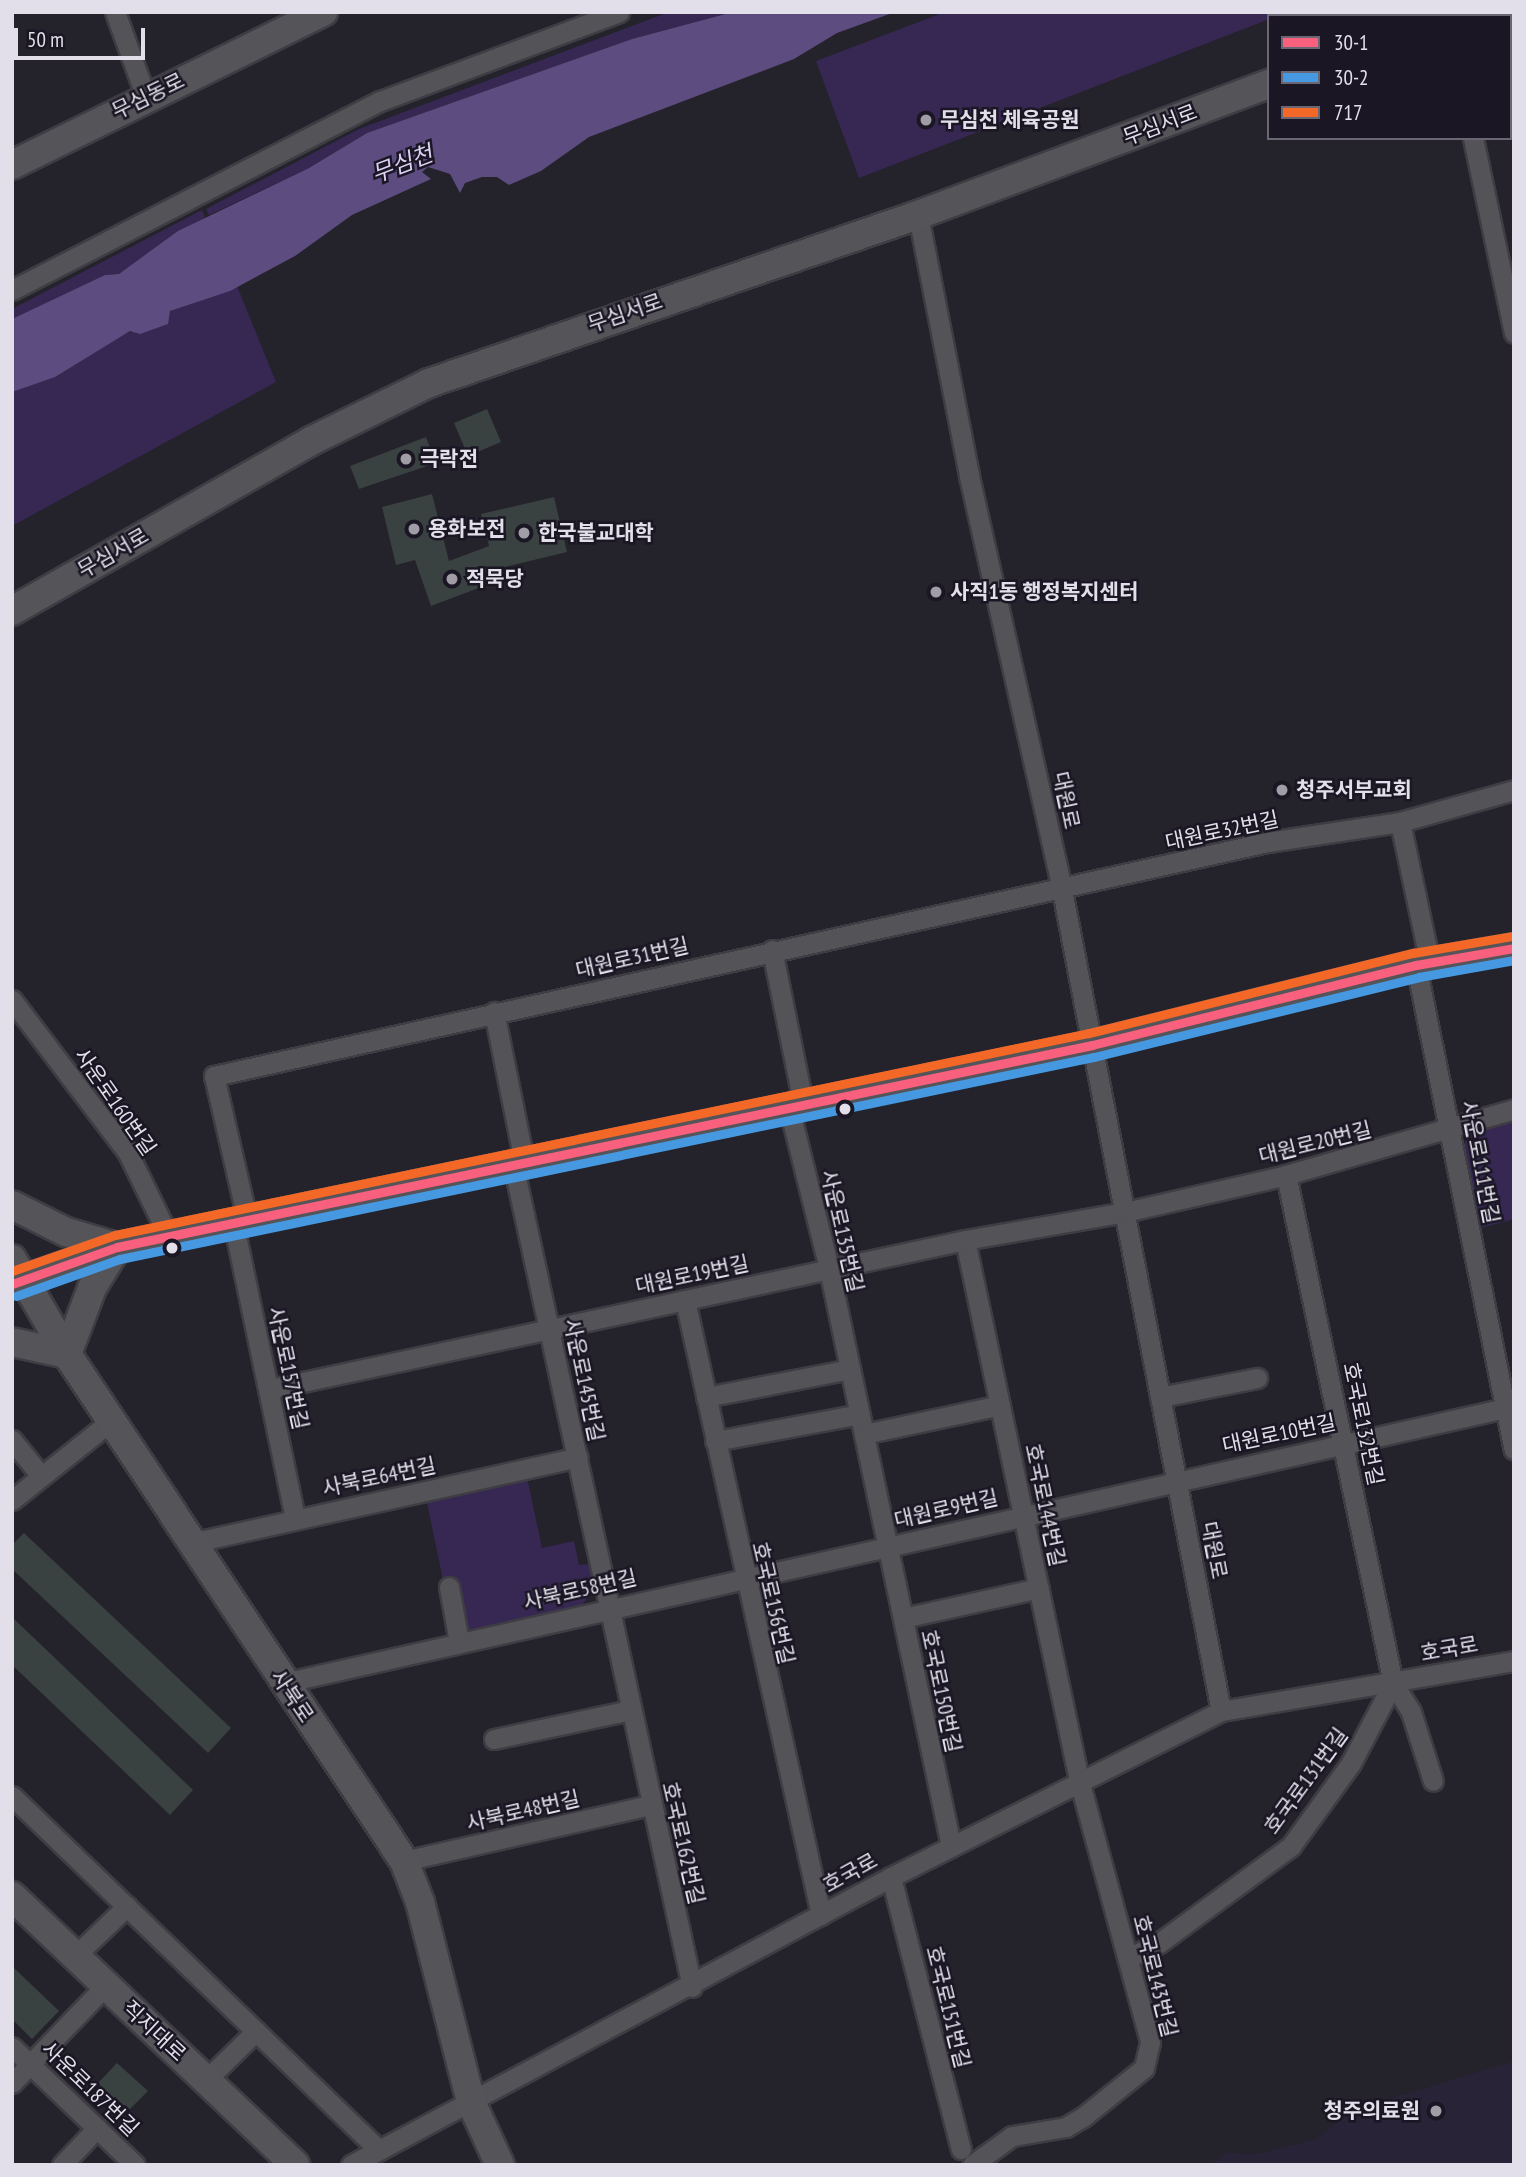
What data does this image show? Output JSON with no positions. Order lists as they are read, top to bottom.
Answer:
{
  "streets": {
    "street": [
      "무심동로",
      "무심서로",
      "대원로",
      "대원로32번길",
      "대원로31번길",
      "사운로160번길",
      "대원로20번길",
      "사운로111번길",
      "사운로135번길",
      "대원로19번길",
      "사운로157번길",
      "사운로145번길",
      "호국로132번길",
      "대원로10번길",
      "사북로64번길",
      "호국로144번길",
      "대원로9번길",
      "사북로58번길",
      "호국로156번길",
      "호국로",
      "호국로150번길",
      "사북로",
      "호국로131번길",
      "사북로48번길",
      "호국로162번길",
      "호국로143번길",
      "호국로151번길",
      "직지대로",
      "사운로187번길"
    ]
  },
  "crossings": [
    ["무심서로", "대원로"],
    ["대원로", "대원로32번길"],
    ["대원로", "대원로31번길"],
    ["대원로", "대원로20번길"],
    ["대원로", "대원로19번길"],
    ["대원로", "대원로10번길"],
    ["대원로", "대원로9번길"],
    ["대원로", "호국로"],
    ["대원로32번길", "대원로31번길"],
    ["대원로32번길", "사운로111번길"],
    ["대원로31번길", "사운로135번길"],
    ["대원로31번길", "사운로157번길"],
    ["대원로31번길", "사운로145번길"],
    ["대원로20번길", "사운로111번길"],
    ["대원로20번길", "대원로19번길"],
    ["대원로20번길", "호국로132번길"],
    ["사운로111번길", "대원로10번길"],
    ["사운로135번길", "대원로19번길"],
    ["사운로135번길", "대원로9번길"],
    ["사운로135번길", "사북로58번길"],
    ["사운로135번길", "호국로150번길"],
    ["대원로19번길", "사운로157번길"],
    ["대원로19번길", "사운로145번길"],
    ["대원로19번길", "호국로144번길"],
    ["대원로19번길", "호국로156번길"],
    ["사운로157번길", "사북로64번길"],
    ["사운로145번길", "사북로64번길"],
    ["사운로145번길", "사북로58번길"],
    ["사운로145번길", "호국로162번길"],
    ["호국로132번길", "대원로10번길"],
    ["호국로132번길", "호국로"],
    ["호국로132번길", "호국로131번길"],
    ["대원로10번길", "대원로9번길"],
    ["사북로64번길", "사북로"],
    ["호국로144번길", "대원로9번길"],
    ["호국로144번길", "호국로"],
    ["호국로144번길", "호국로143번길"],
    ["대원로9번길", "사북로58번길"],
    ["대원로9번길", "호국로150번길"],
    ["사북로58번길", "호국로156번길"],
    ["사북로58번길", "호국로150번길"],
    ["사북로58번길", "사북로"],
    ["사북로58번길", "호국로162번길"],
    ["호국로156번길", "호국로"],
    ["호국로", "호국로150번길"],
    ["호국로", "사북로"],
    ["호국로", "호국로131번길"],
    ["호국로", "호국로162번길"],
    ["호국로", "호국로143번길"],
    ["호국로", "호국로151번길"],
    ["사북로", "사북로48번길"],
    ["호국로131번길", "호국로143번길"],
    ["사북로48번길", "호국로162번길"],
    ["호국로143번길", "호국로151번길"]
  ],
  "water": ["무심천"],
  "places": [
    "무심천 체육공원",
    "극락전",
    "용화보전",
    "한국불교대학",
    "적묵당",
    "사직1동 행정복지센터",
    "청주서부교회",
    "청주의료원"
  ],
  "lines": ["transit line 717", "transit line 30-1", "transit line 30-2"],
  "legend": ["30-1", "30-2", "717"],
  "scale_bar": "50 m"
}
